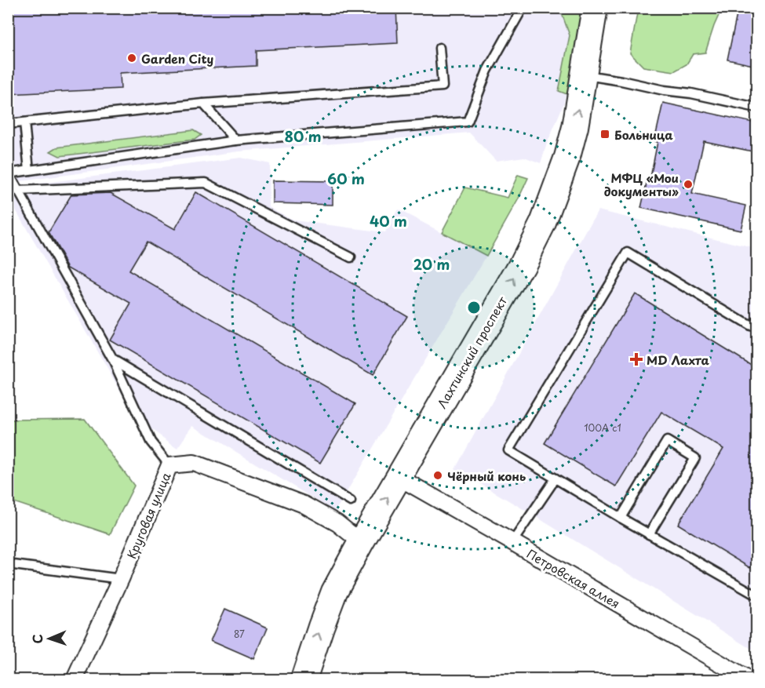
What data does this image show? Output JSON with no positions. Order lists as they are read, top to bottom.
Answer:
{
  "streets": {
    "main road": ["Лахтинский проспект"],
    "street": ["Круговая улица", "Петровская аллея"]
  },
  "crossings": [
    ["Лахтинский проспект", "Круговая улица"],
    ["Лахтинский проспект", "Петровская аллея"]
  ],
  "one_way": ["Лахтинский проспект"],
  "places": {
    "other": ["Garden City", "МФЦ «Мои документы»", "Чёрный конь"],
    "transit": ["Больница"],
    "health": ["MD Лахта"]
  },
  "house_numbers": ["100А с1", "87"],
  "north": "left",
  "rings": [
    "80 m",
    "60 m",
    "40 m",
    "20 m"
  ]
}
